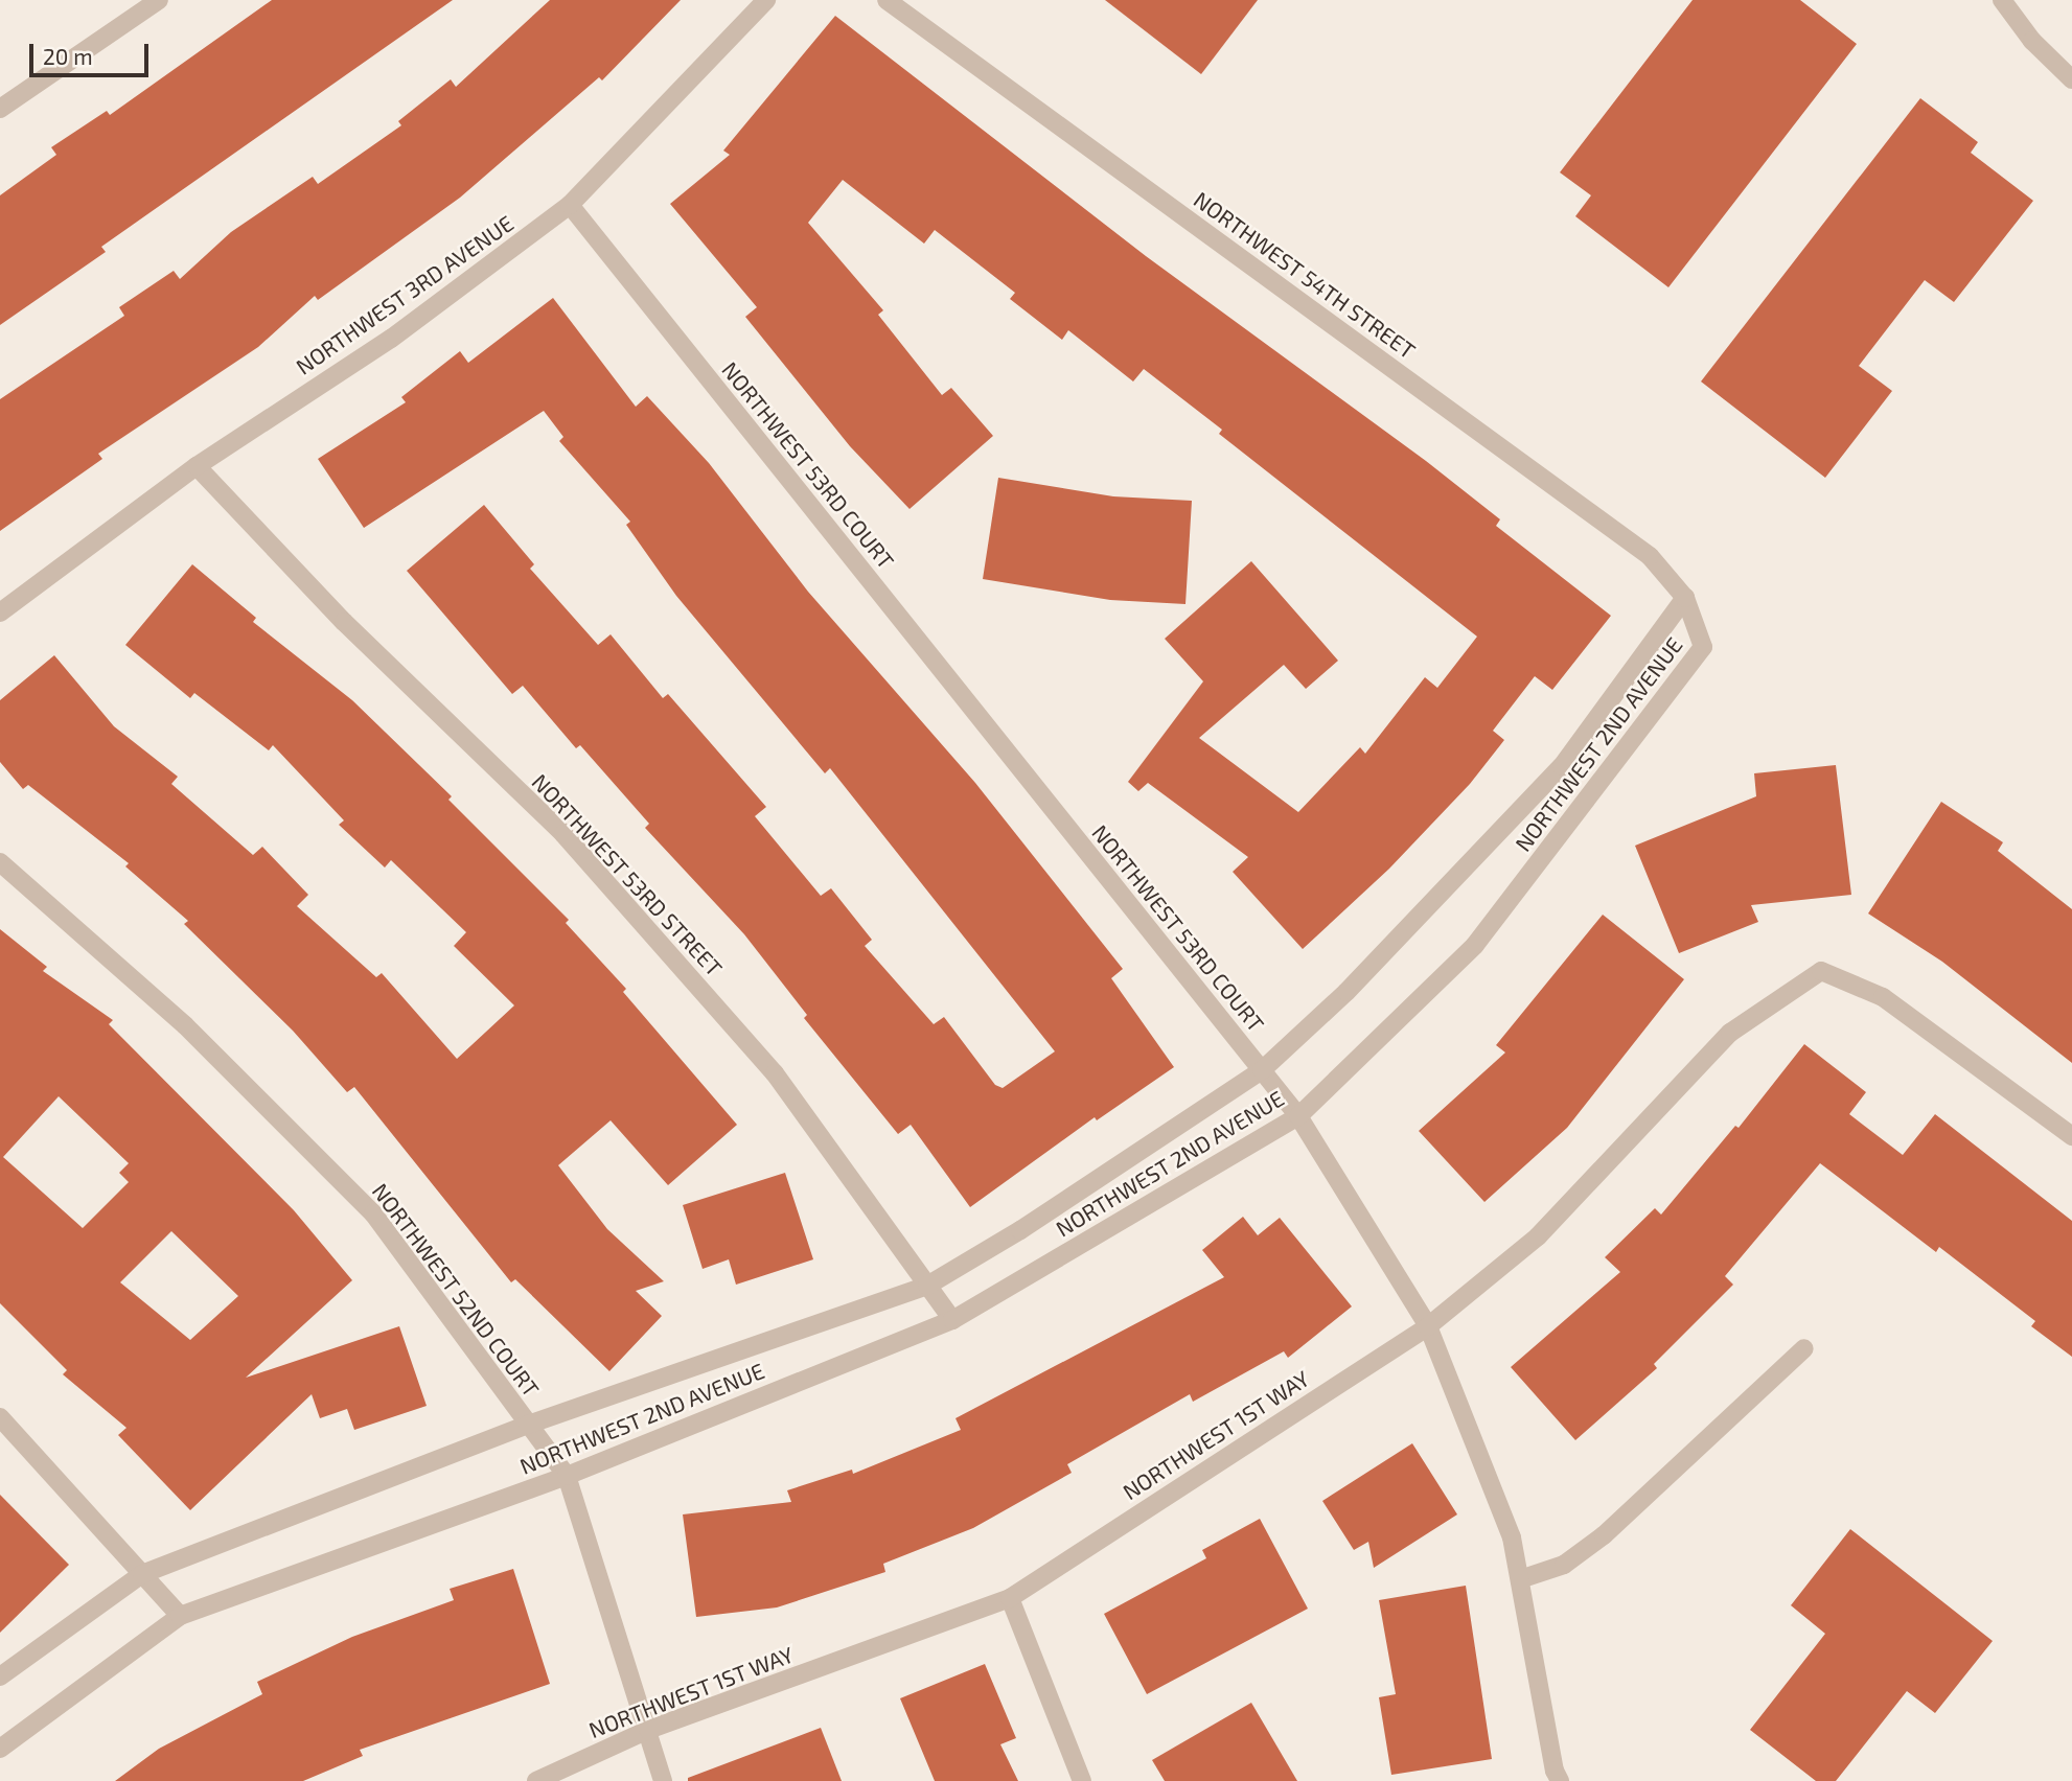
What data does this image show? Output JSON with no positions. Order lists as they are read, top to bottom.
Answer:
{
  "streets": {
    "street": [
      "NORTHWEST 54TH STREET",
      "NORTHWEST 3RD AVENUE",
      "NORTHWEST 53RD COURT",
      "NORTHWEST 2ND AVENUE",
      "NORTHWEST 53RD STREET",
      "NORTHWEST 52ND COURT",
      "NORTHWEST 1ST WAY"
    ]
  },
  "crossings": [
    ["NORTHWEST 54TH STREET", "NORTHWEST 2ND AVENUE"],
    ["NORTHWEST 3RD AVENUE", "NORTHWEST 53RD COURT"],
    ["NORTHWEST 3RD AVENUE", "NORTHWEST 53RD STREET"],
    ["NORTHWEST 53RD COURT", "NORTHWEST 2ND AVENUE"],
    ["NORTHWEST 53RD COURT", "NORTHWEST 1ST WAY"],
    ["NORTHWEST 2ND AVENUE", "NORTHWEST 53RD STREET"],
    ["NORTHWEST 2ND AVENUE", "NORTHWEST 52ND COURT"],
    ["NORTHWEST 52ND COURT", "NORTHWEST 1ST WAY"]
  ],
  "scale_bar": "20 m"
}
